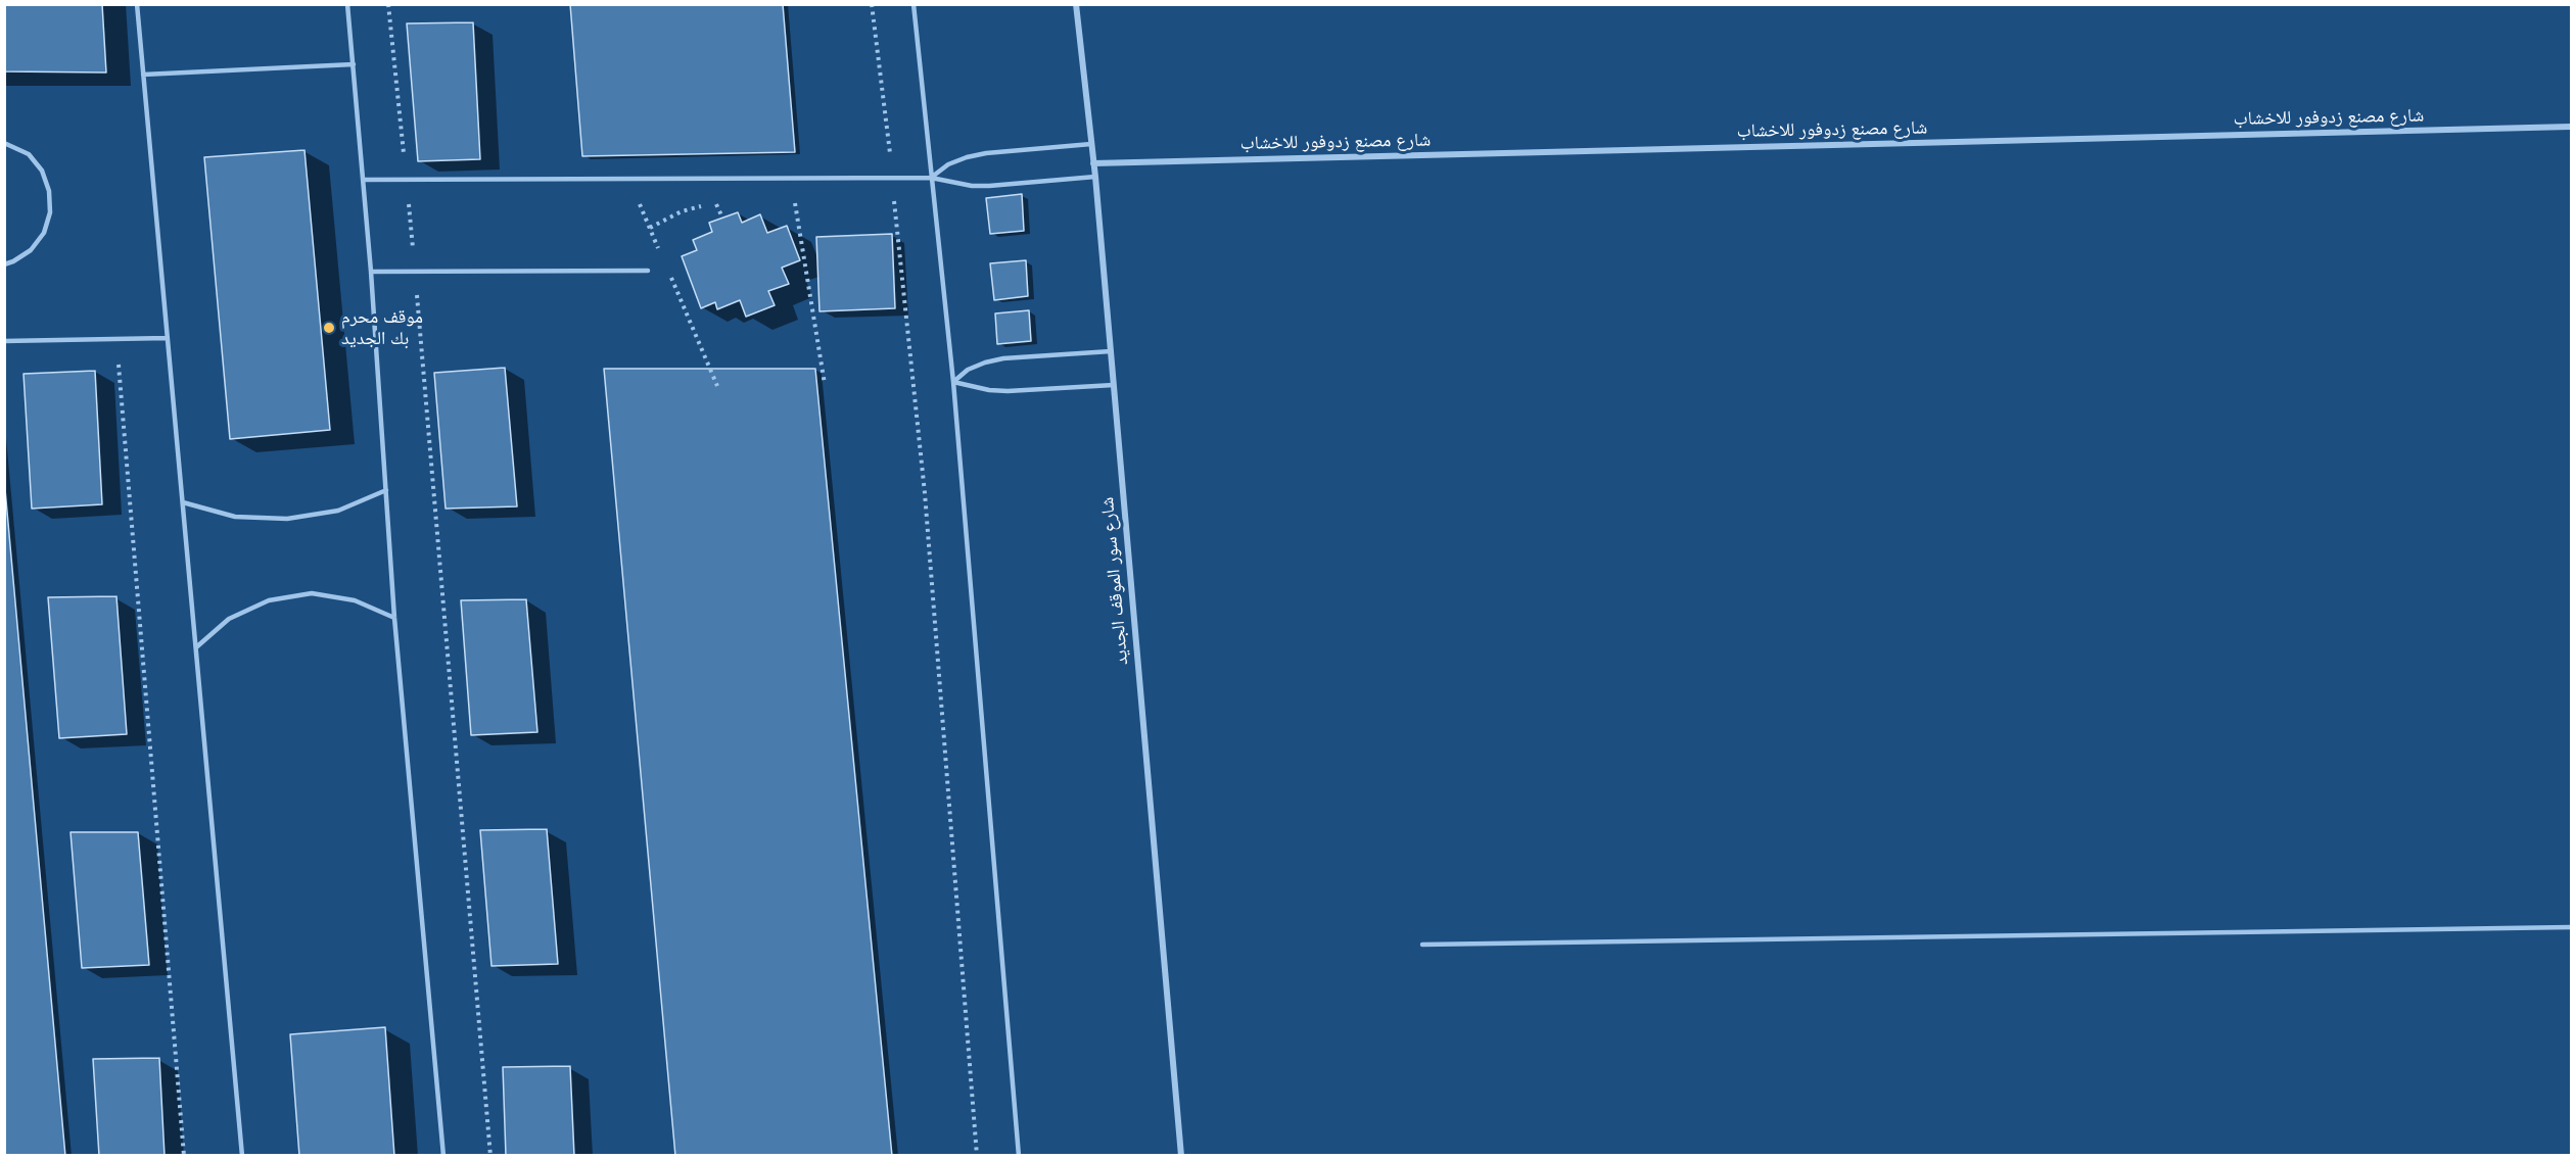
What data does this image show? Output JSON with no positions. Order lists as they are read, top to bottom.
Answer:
{
  "streets": {
    "street": ["شارع مصنع زدوفور للاخشاب", "شارع سور الموقف الجديد"]
  },
  "crossings": [
    ["شارع مصنع زدوفور للاخشاب", "شارع سور الموقف الجديد"]
  ],
  "places": ["موقف محرم بك الجديد"]
}
